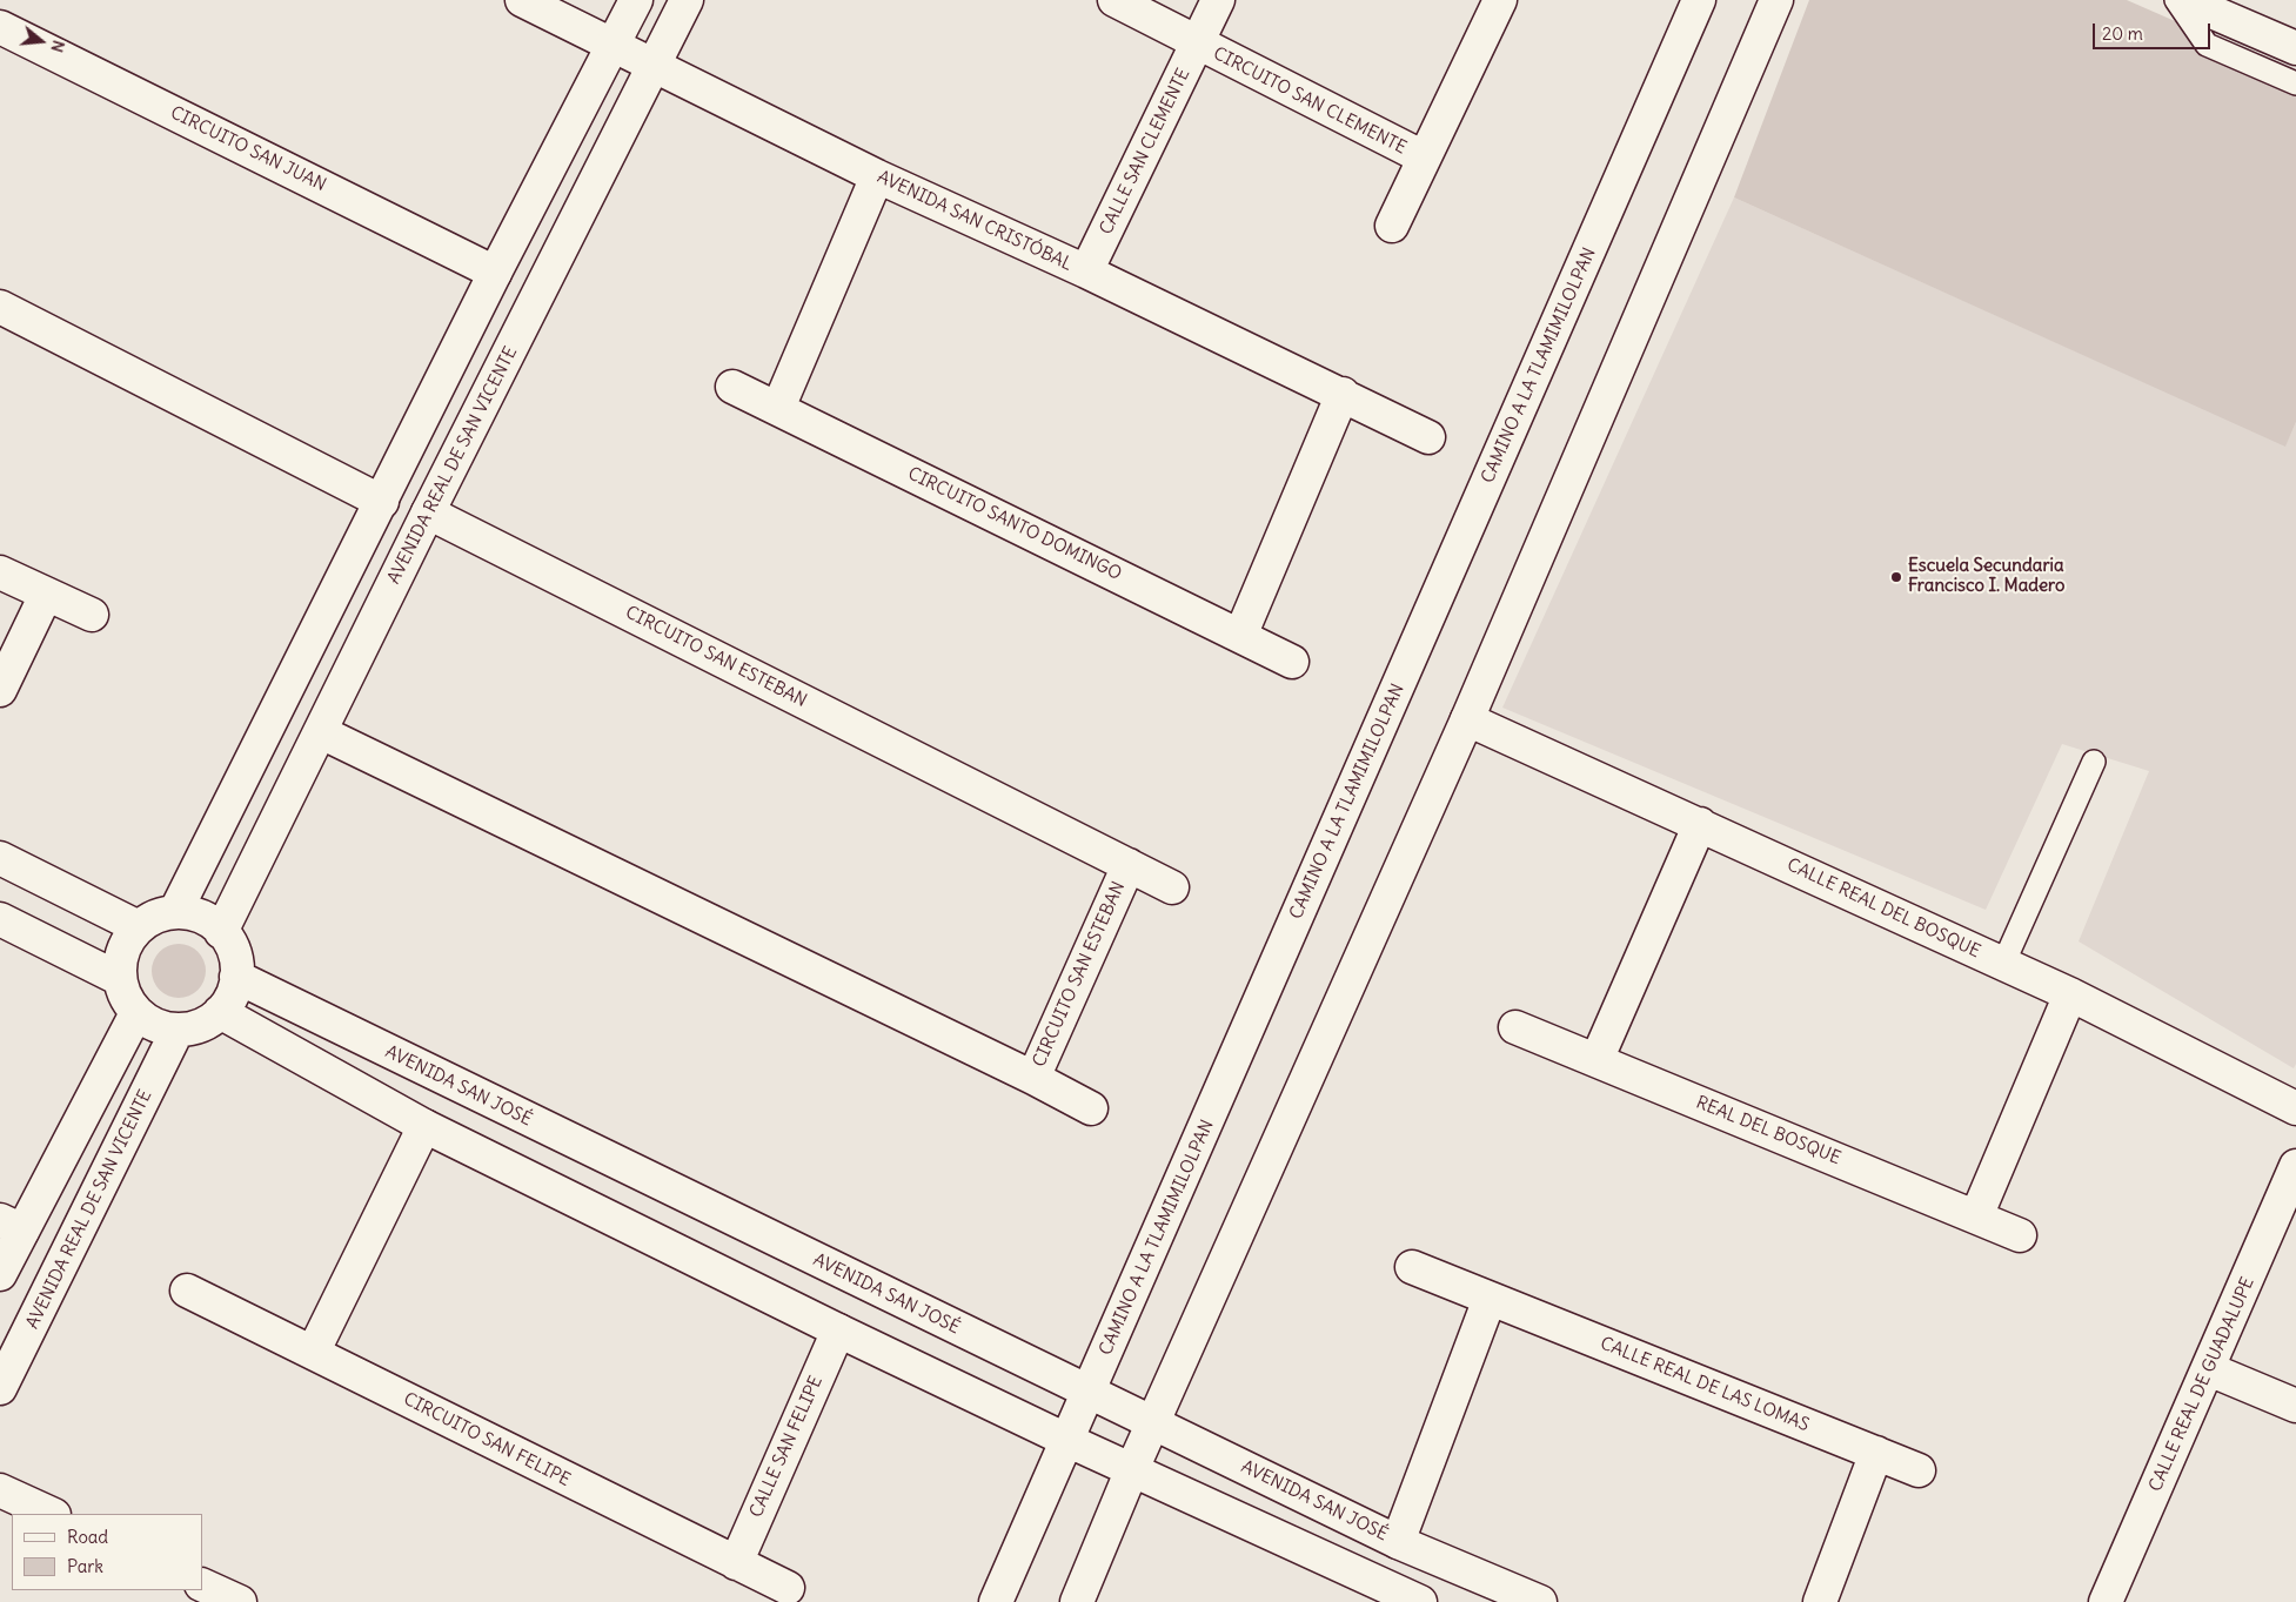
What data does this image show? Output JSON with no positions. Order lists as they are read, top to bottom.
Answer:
{
  "streets": {
    "street": [
      "CIRCUITO SAN CLEMENTE",
      "CIRCUITO SAN JUAN",
      "CALLE SAN CLEMENTE",
      "AVENIDA SAN CRISTÓBAL",
      "CAMINO A LA TLAMIMILOLPAN",
      "AVENIDA REAL DE SAN VICENTE",
      "CIRCUITO SANTO DOMINGO",
      "CIRCUITO SAN ESTEBAN",
      "CALLE REAL DEL BOSQUE",
      "AVENIDA SAN JOSÉ",
      "REAL DEL BOSQUE",
      "CALLE REAL DE LAS LOMAS",
      "CALLE REAL DE GUADALUPE",
      "CIRCUITO SAN FELIPE",
      "CALLE SAN FELIPE"
    ]
  },
  "crossings": [
    ["CIRCUITO SAN CLEMENTE", "CALLE SAN CLEMENTE"],
    ["CALLE SAN CLEMENTE", "AVENIDA SAN CRISTÓBAL"],
    ["AVENIDA SAN CRISTÓBAL", "AVENIDA REAL DE SAN VICENTE"],
    ["CAMINO A LA TLAMIMILOLPAN", "AVENIDA SAN JOSÉ"],
    ["AVENIDA REAL DE SAN VICENTE", "CIRCUITO SAN ESTEBAN"],
    ["AVENIDA REAL DE SAN VICENTE", "AVENIDA SAN JOSÉ"],
    ["CIRCUITO SAN FELIPE", "CALLE SAN FELIPE"]
  ],
  "places": ["Escuela Secundaria Francisco I. Madero"],
  "legend": ["Road", "Park"],
  "scale_bar": "20 m",
  "north": "right"
}
